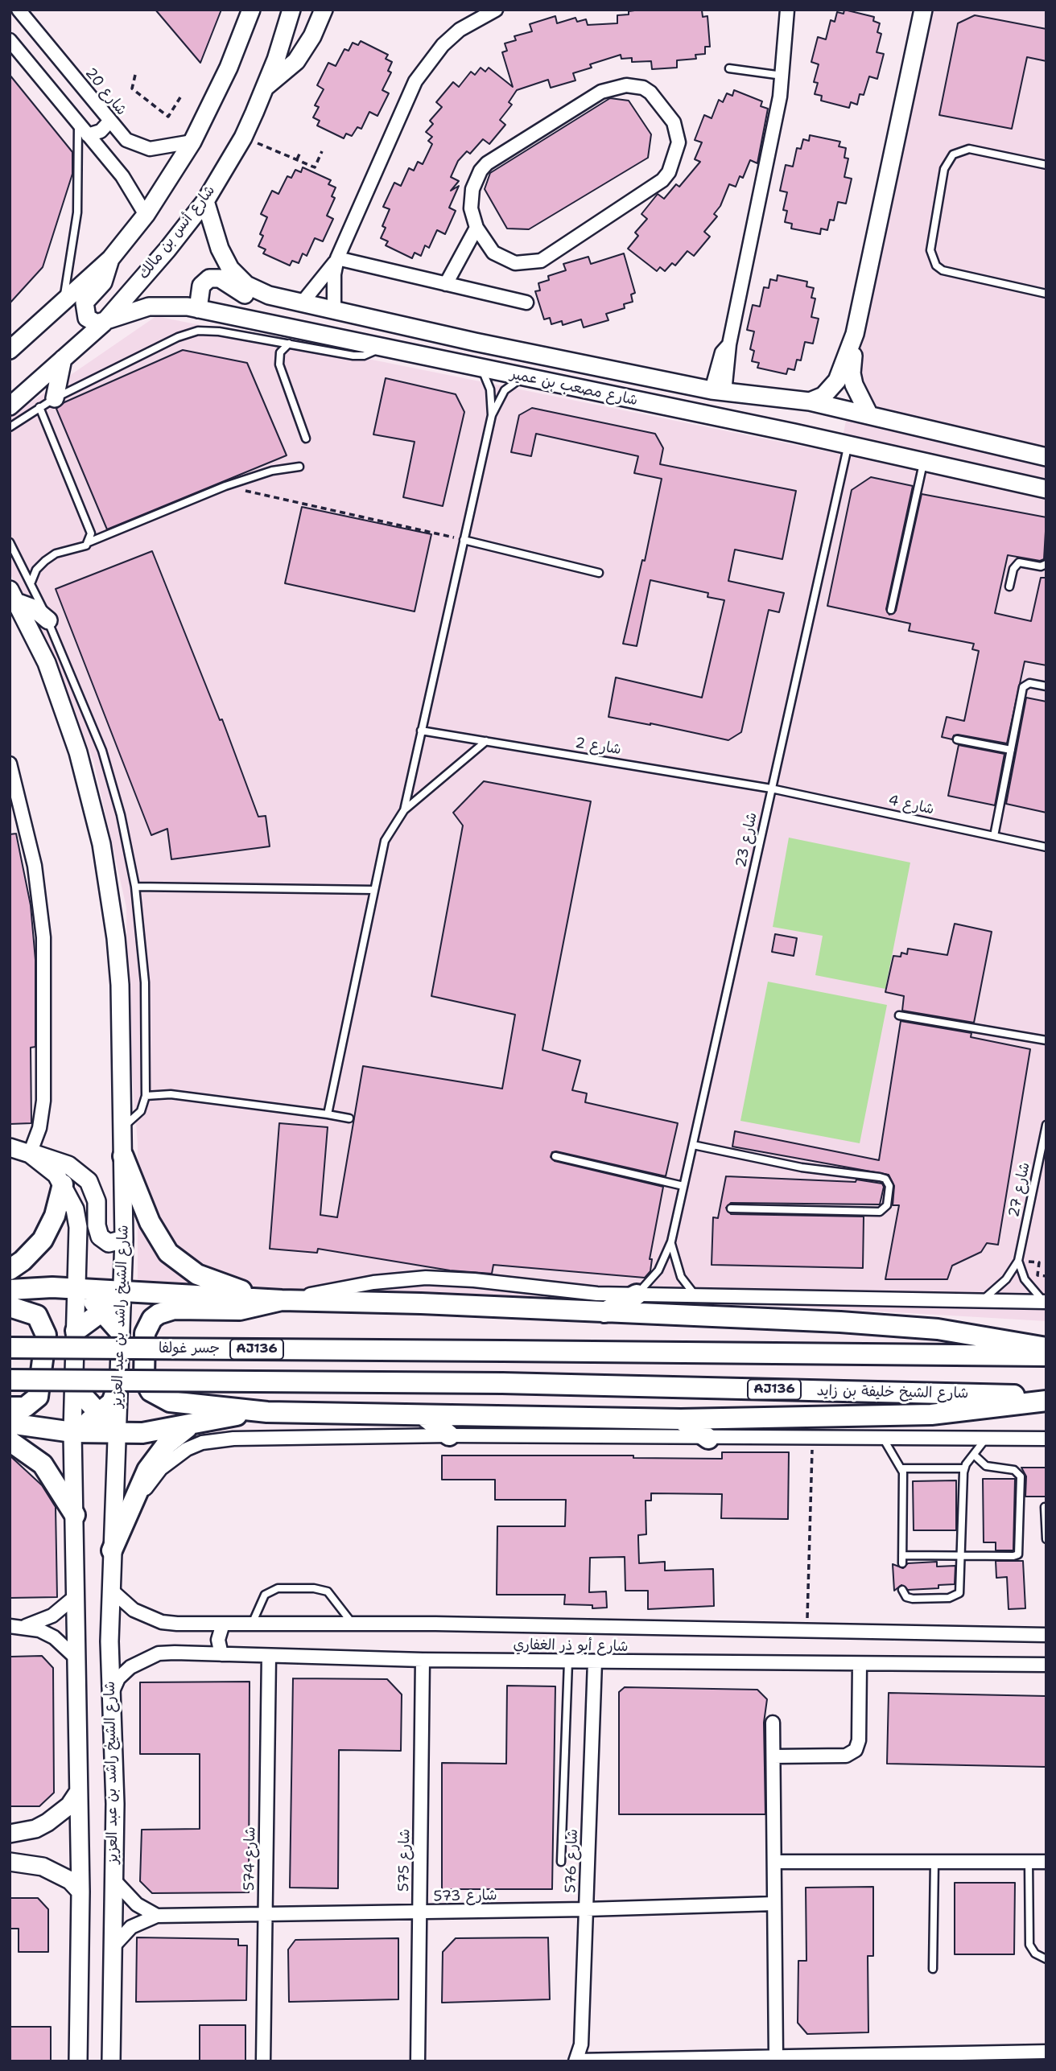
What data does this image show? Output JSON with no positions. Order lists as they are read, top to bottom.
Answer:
{
  "streets": {
    "main road": [
      "شارع أنس بن مالك",
      "شارع مصعب بن عمير",
      "شارع الشيخ راشد بن عبد العزيز",
      "جسر غولفا",
      "AJ136",
      "شارع الشيخ خليفة بن زايد"
    ],
    "street": [
      "شارع 20",
      "شارع أبو ذر الغفاري",
      "شارع 574",
      "شارع 575",
      "شارع 576",
      "شارع 573"
    ],
    "lane": [
      "شارع 2",
      "شارع 4",
      "شارع 23",
      "شارع 27"
    ]
  },
  "crossings": [
    ["شارع أنس بن مالك", "شارع مصعب بن عمير"],
    ["شارع مصعب بن عمير", "شارع 23"],
    ["شارع 2", "شارع 4"],
    ["شارع 2", "شارع 23"],
    ["شارع 4", "شارع 23"],
    ["شارع الشيخ راشد بن عبد العزيز", "شارع أبو ذر الغفاري"],
    ["شارع الشيخ راشد بن عبد العزيز", "شارع 573"],
    ["شارع أبو ذر الغفاري", "شارع 574"],
    ["شارع أبو ذر الغفاري", "شارع 575"],
    ["شارع أبو ذر الغفاري", "شارع 576"],
    ["شارع 574", "شارع 573"],
    ["شارع 575", "شارع 573"],
    ["شارع 576", "شارع 573"]
  ]
}
